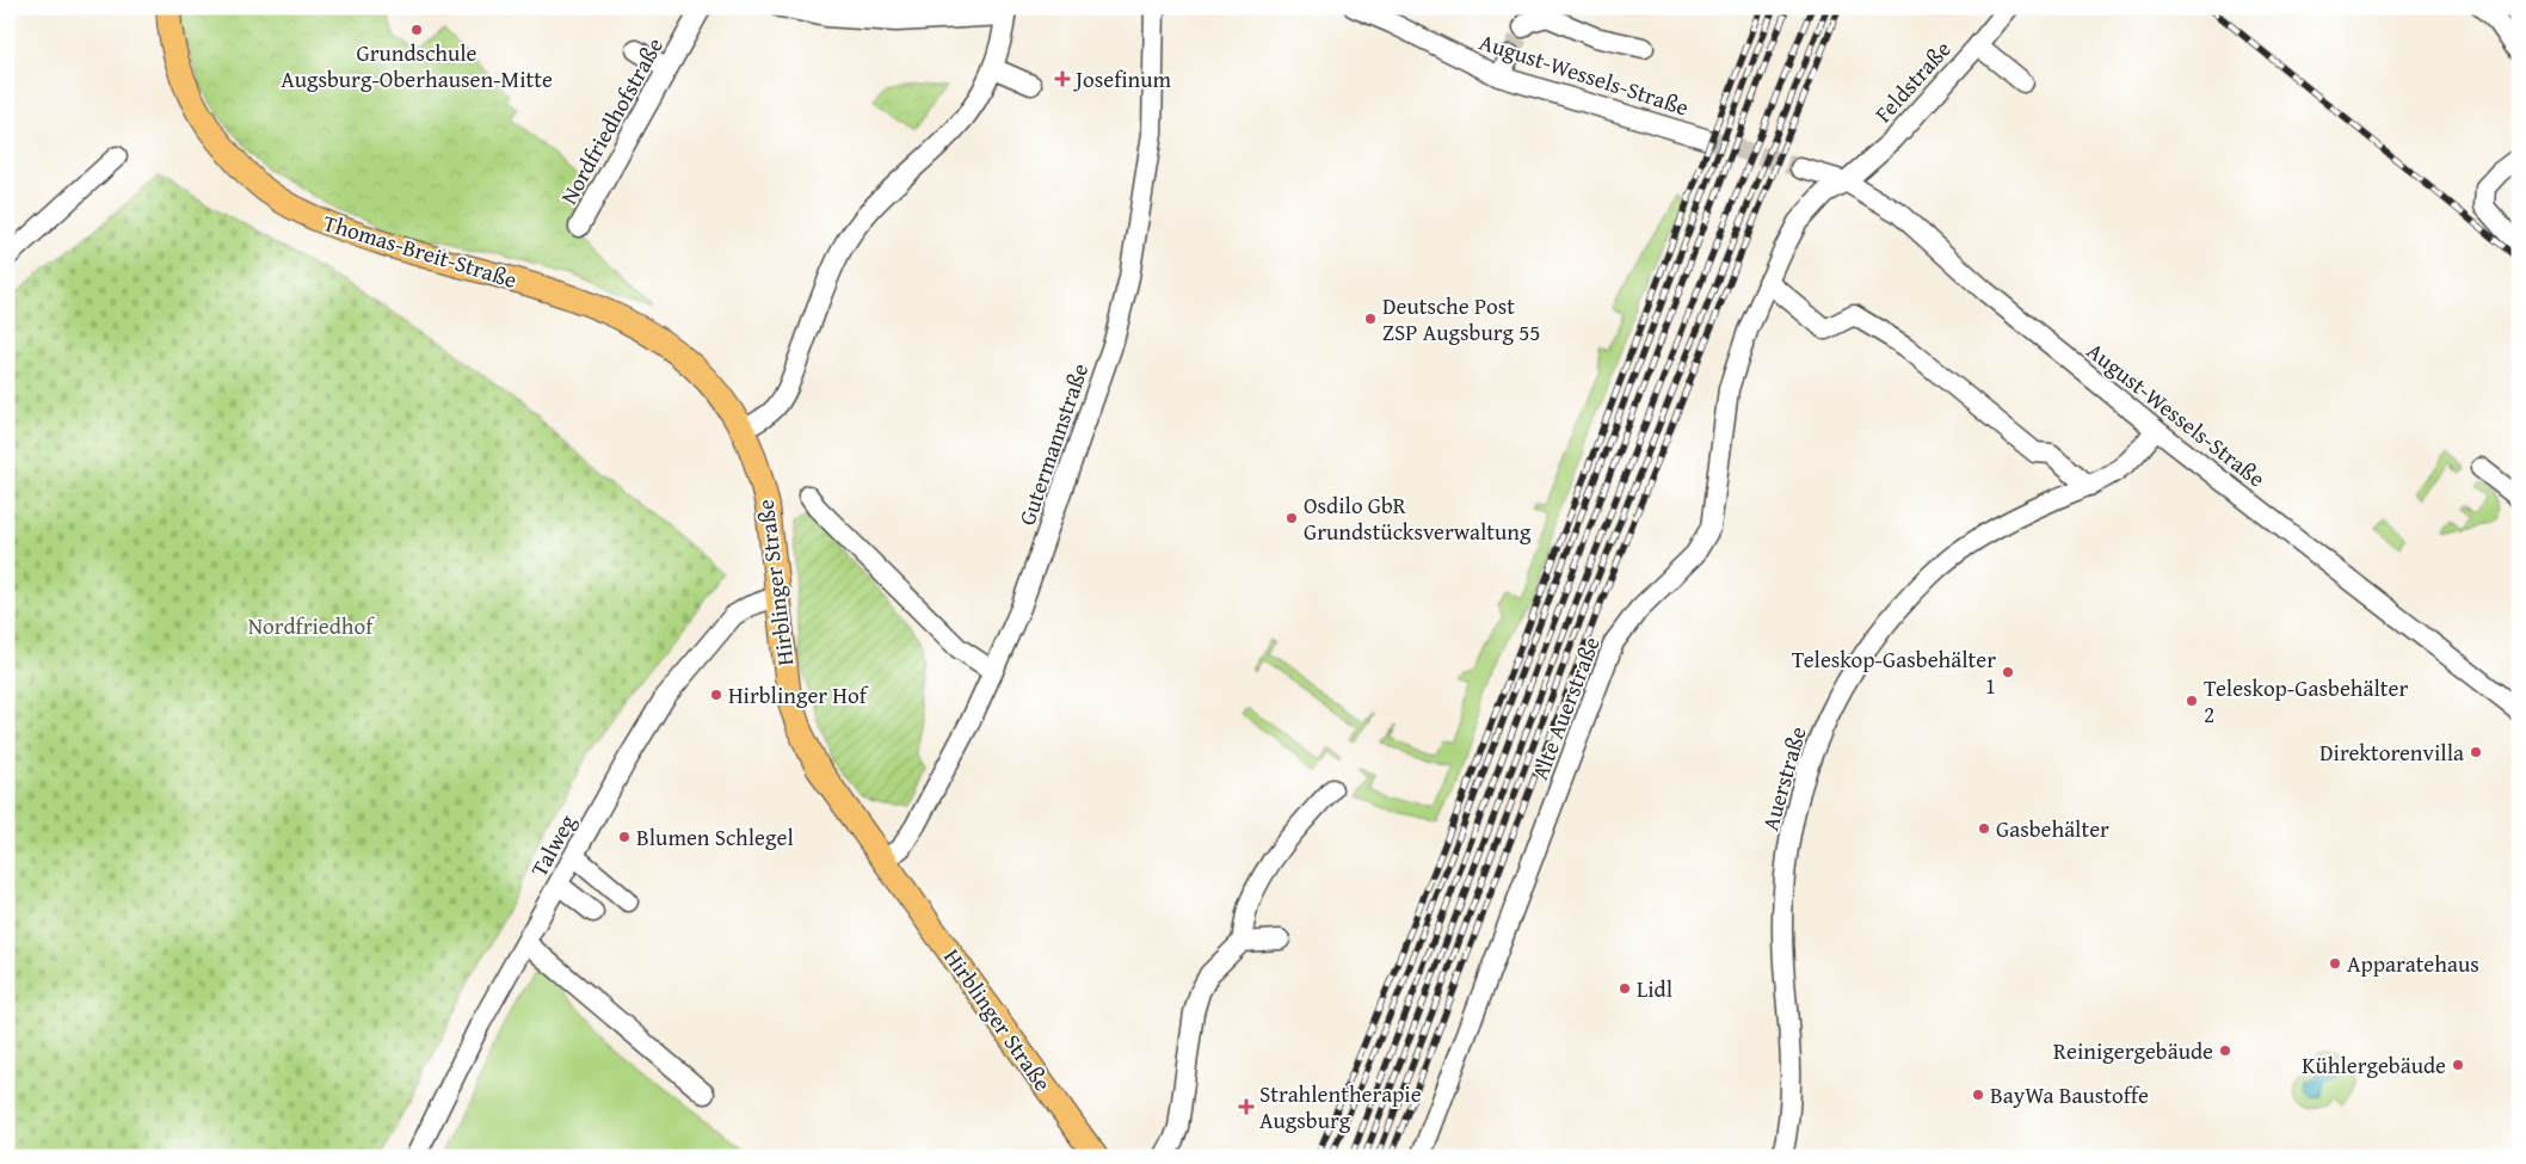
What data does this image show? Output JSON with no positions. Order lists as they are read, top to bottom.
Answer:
{
  "streets": {
    "main road": ["Thomas-Breit-Straße", "Hirblinger Straße"],
    "street": [
      "August-Wessels-Straße",
      "Feldstraße",
      "Nordfriedhofstraße",
      "Gutermannstraße",
      "Alte Auerstraße",
      "Auerstraße",
      "Talweg"
    ]
  },
  "crossings": [
    ["August-Wessels-Straße", "Feldstraße"],
    ["August-Wessels-Straße", "Alte Auerstraße"],
    ["August-Wessels-Straße", "Auerstraße"],
    ["Feldstraße", "Alte Auerstraße"],
    ["Thomas-Breit-Straße", "Hirblinger Straße"],
    ["Gutermannstraße", "Hirblinger Straße"],
    ["Hirblinger Straße", "Talweg"]
  ],
  "parks": ["Nordfriedhof"],
  "places": {
    "other": [
      "Grundschule Augsburg-Oberhausen-Mitte",
      "Deutsche Post ZSP Augsburg 55",
      "Osdilo GbR Grundstücksverwaltung",
      "Teleskop-Gasbehälter 1",
      "Hirblinger Hof",
      "Teleskop-Gasbehälter 2",
      "Direktorenvilla",
      "Gasbehälter",
      "Blumen Schlegel",
      "Apparatehaus",
      "Lidl",
      "Reinigergebäude",
      "Kühlergebäude",
      "BayWa Baustoffe"
    ],
    "health": ["Josefinum", "Strahlentherapie Augsburg"]
  }
}
